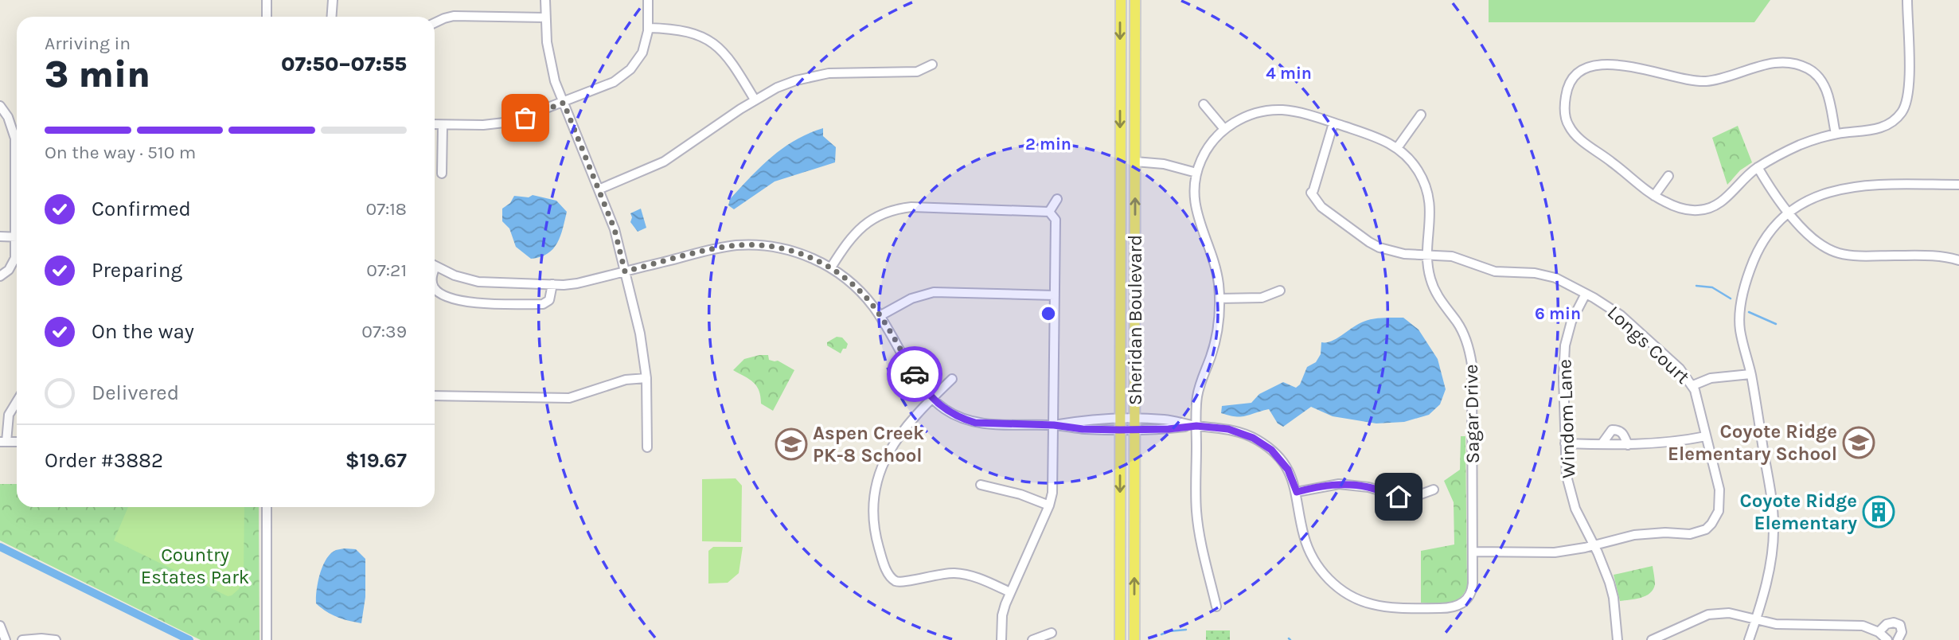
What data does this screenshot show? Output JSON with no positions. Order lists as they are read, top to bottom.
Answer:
{
  "streets": {
    "main road": ["Sheridan Boulevard"],
    "street": ["Longs Court", "Sagar Drive", "Windom Lane"]
  },
  "crossings": [
    ["Longs Court", "Sagar Drive"],
    ["Longs Court", "Windom Lane"]
  ],
  "parks": ["Country Estates Park"],
  "places": {
    "school or university": ["Coyote Ridge Elementary School", "Aspen Creek PK-8 School"],
    "building": ["Coyote Ridge Elementary"]
  },
  "page": {
    "heading": ["3 min", "Arriving in", "07:50–07:55"],
    "panel": ["Order #3882", "$19.67"],
    "bar": "On the way · 510 m",
    "list": [
      ["Confirmed", "07:18"],
      ["Preparing", "07:21"],
      ["On the way", "07:39"],
      "Delivered"
    ]
  },
  "rings": ["4 min", "2 min", "6 min"]
}
